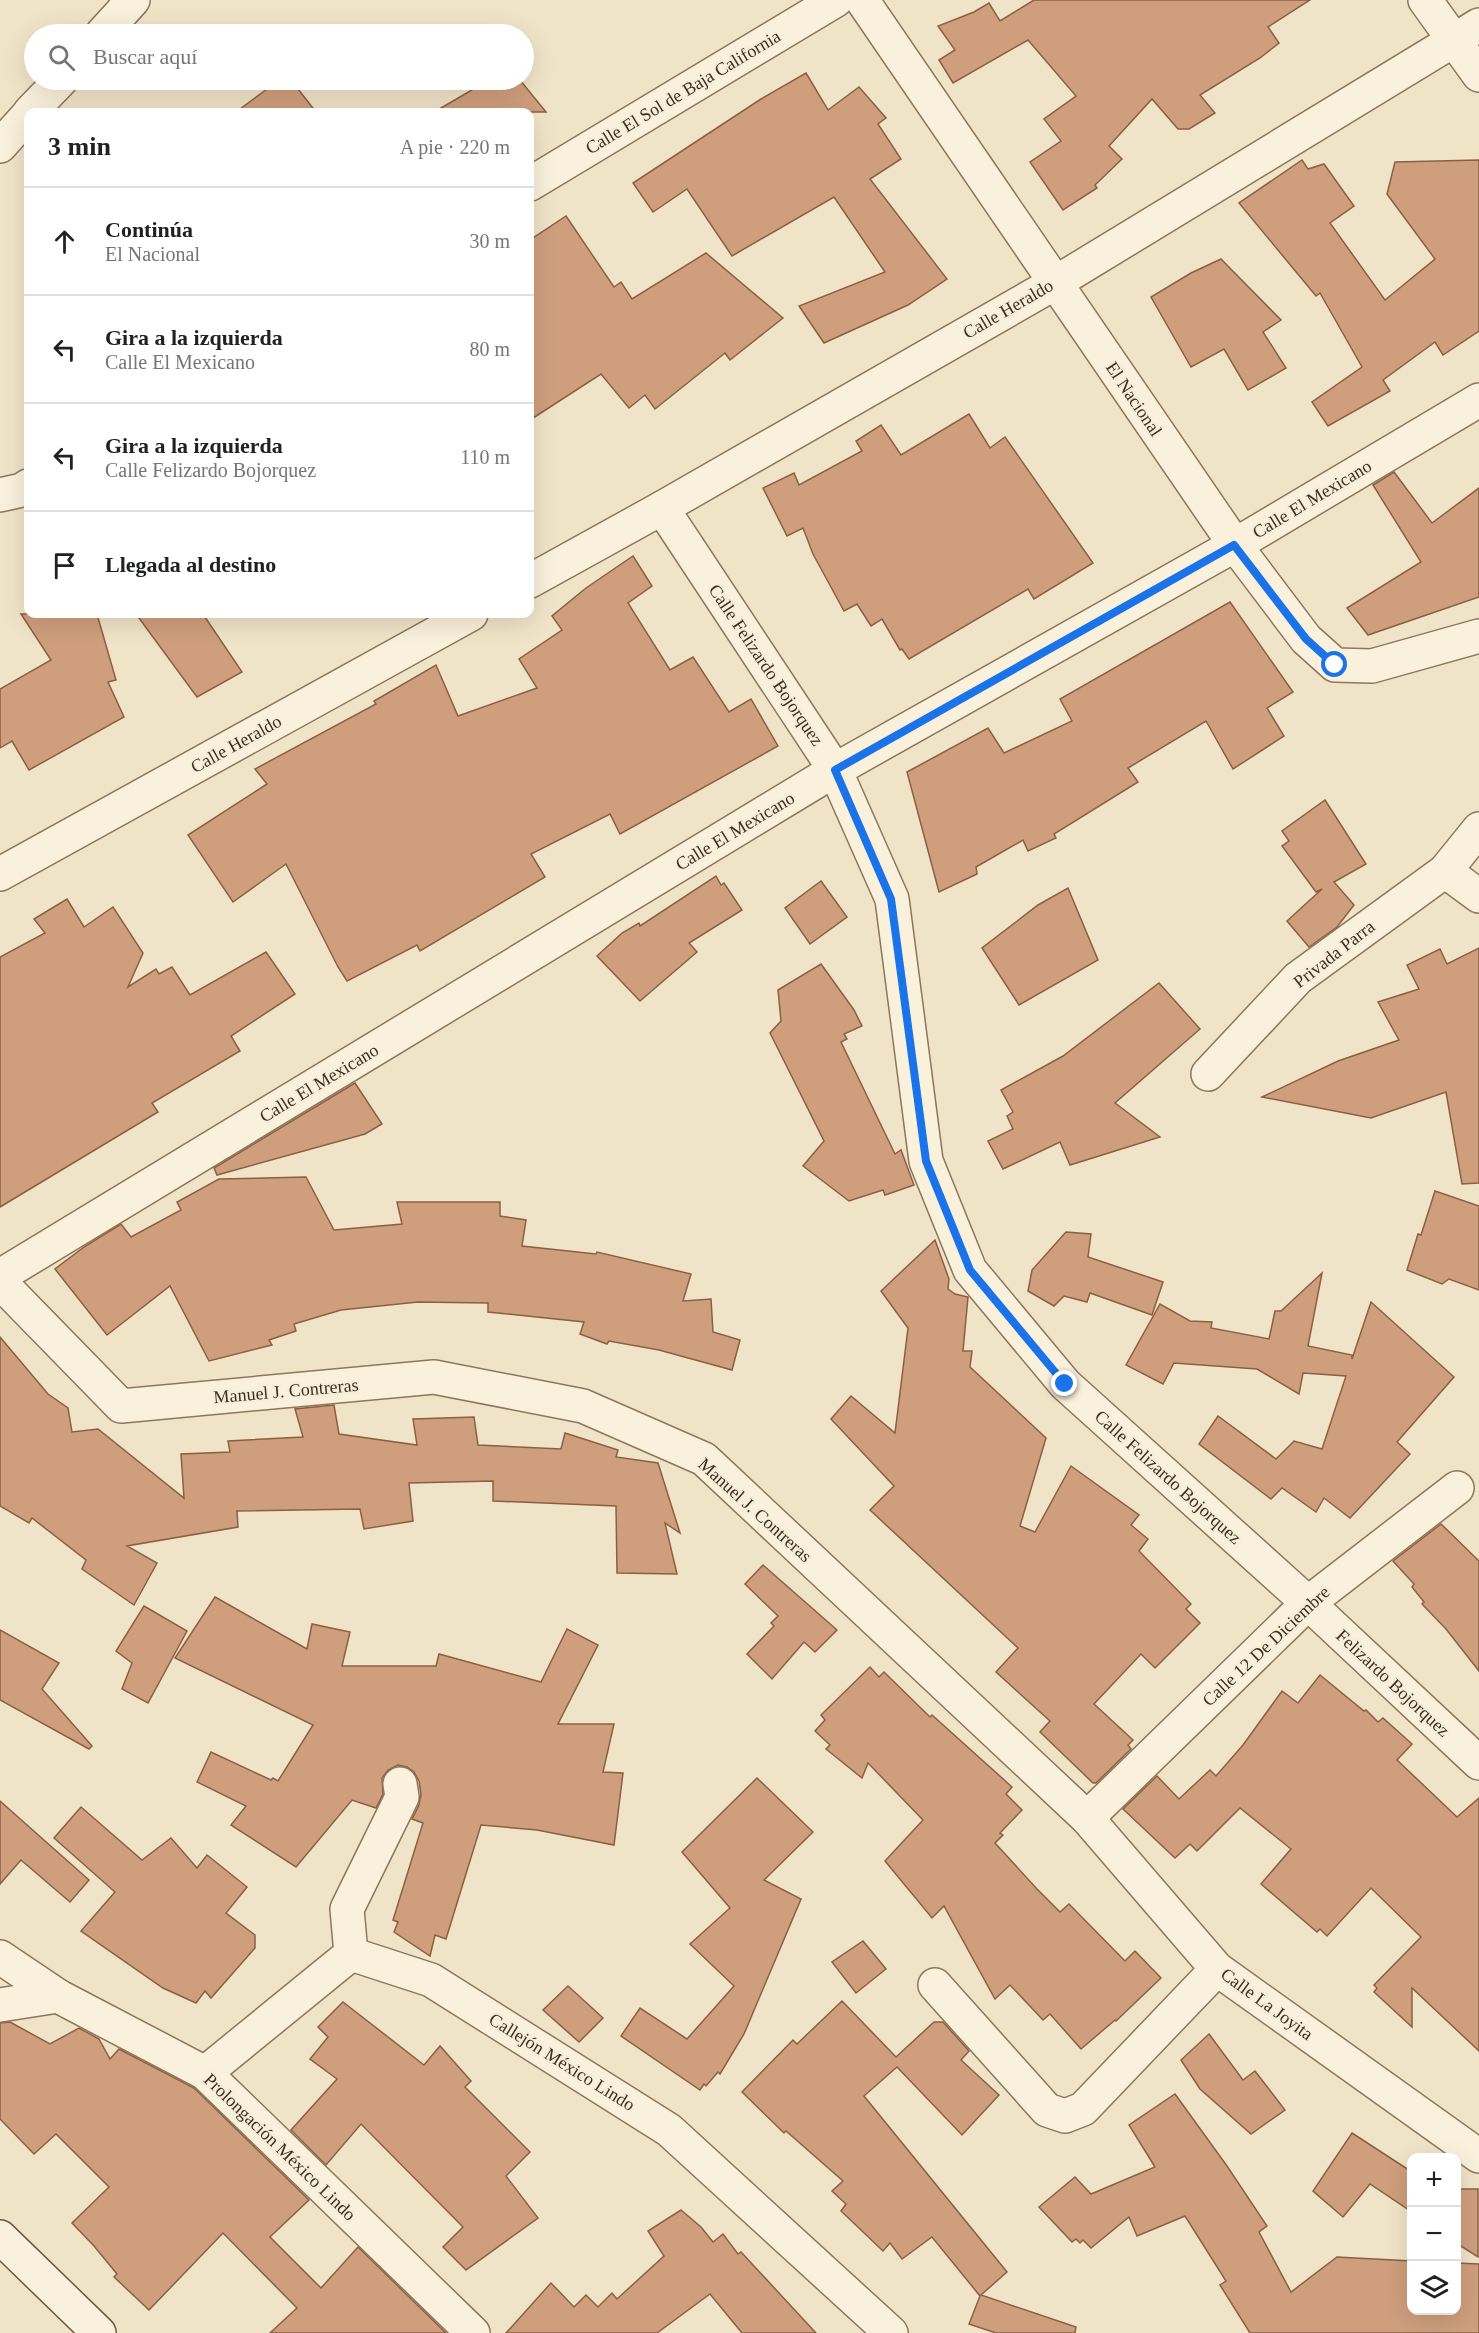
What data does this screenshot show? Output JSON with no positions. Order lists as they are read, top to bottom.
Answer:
{
  "streets": {
    "street": [
      "Calle El Sol de Baja California",
      "Calle Heraldo",
      "El Nacional",
      "Calle El Mexicano",
      "Calle Felizardo Bojorquez",
      "Privada Parra",
      "Manuel J. Contreras",
      "Calle 12 De Diciembre",
      "Felizardo Bojorquez",
      "Calle La Joyita",
      "Callejón México Lindo",
      "Prolongación México Lindo"
    ]
  },
  "crossings": [
    ["Calle Heraldo", "El Nacional"],
    ["Calle Heraldo", "Calle Felizardo Bojorquez"],
    ["El Nacional", "Calle El Mexicano"],
    ["Calle El Mexicano", "Calle Felizardo Bojorquez"],
    ["Calle Felizardo Bojorquez", "Calle 12 De Diciembre"],
    ["Calle Felizardo Bojorquez", "Felizardo Bojorquez"],
    ["Manuel J. Contreras", "Calle 12 De Diciembre"],
    ["Manuel J. Contreras", "Calle La Joyita"],
    ["Calle 12 De Diciembre", "Felizardo Bojorquez"],
    ["Calle 12 De Diciembre", "Calle La Joyita"]
  ],
  "page": {
    "search": "Buscar aquí",
    "heading": ["3 min", "A pie · 220 m"],
    "list": [
      ["Continúa", "El Nacional", "30 m"],
      ["Gira a la izquierda", "Calle El Mexicano", "80 m"],
      ["Gira a la izquierda", "Calle Felizardo Bojorquez", "110 m"],
      "Llegada al destino"
    ],
    "map_buttons": ["+", "−"]
  }
}
